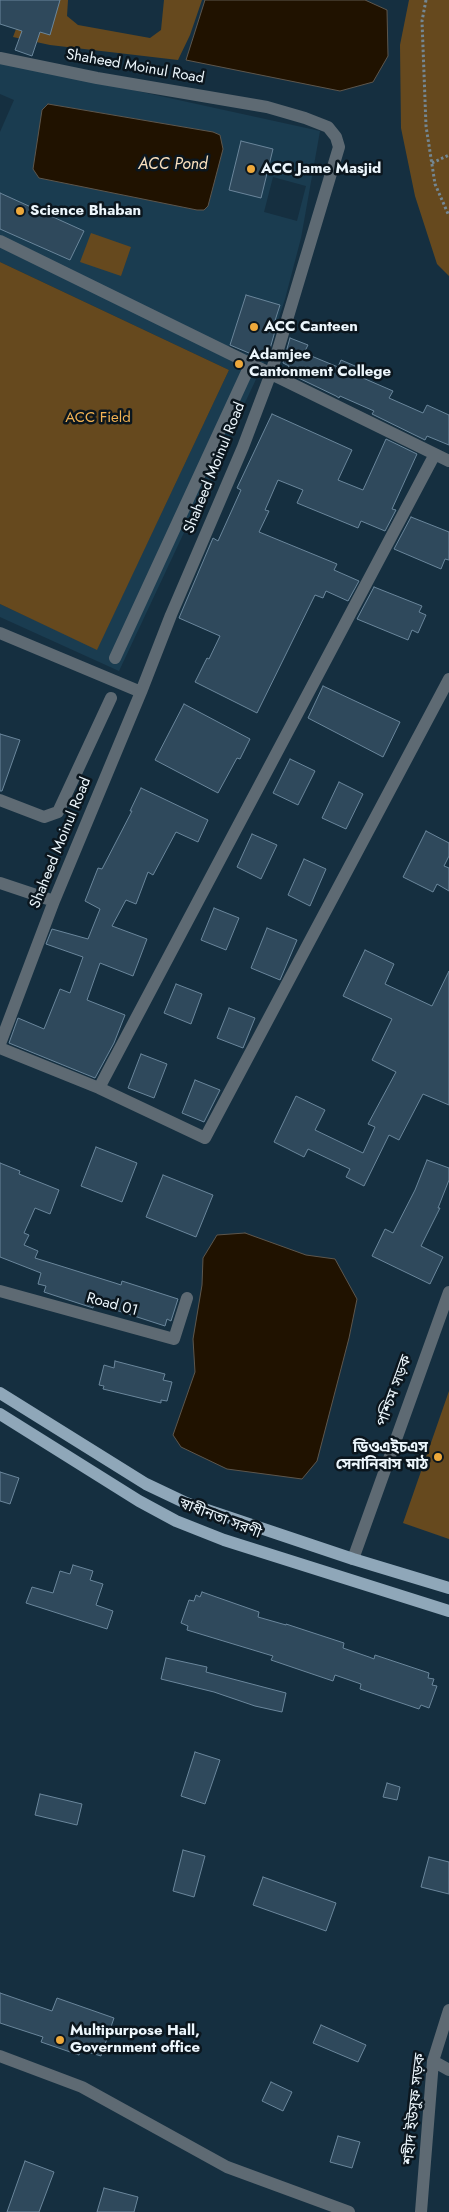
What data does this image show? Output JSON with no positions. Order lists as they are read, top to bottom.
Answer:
{
  "streets": {
    "main road": ["স্বাধীনতা সরণী"],
    "street": [
      "Shaheed Moinul Road",
      "Road 01",
      "পশ্চিম সড়ক",
      "শহীদ ইউসুফ সড়ক"
    ]
  },
  "crossings": [
    ["পশ্চিম সড়ক", "স্বাধীনতা সরণী"]
  ],
  "water": ["ACC Pond"],
  "parks": ["ACC Field"],
  "places": [
    "ACC Jame Masjid",
    "Science Bhaban",
    "ACC Canteen",
    "Adamjee Cantonment College",
    "ডিওএইচএস সেনানিবাস মাঠ",
    "Multipurpose Hall, Government office"
  ]
}
